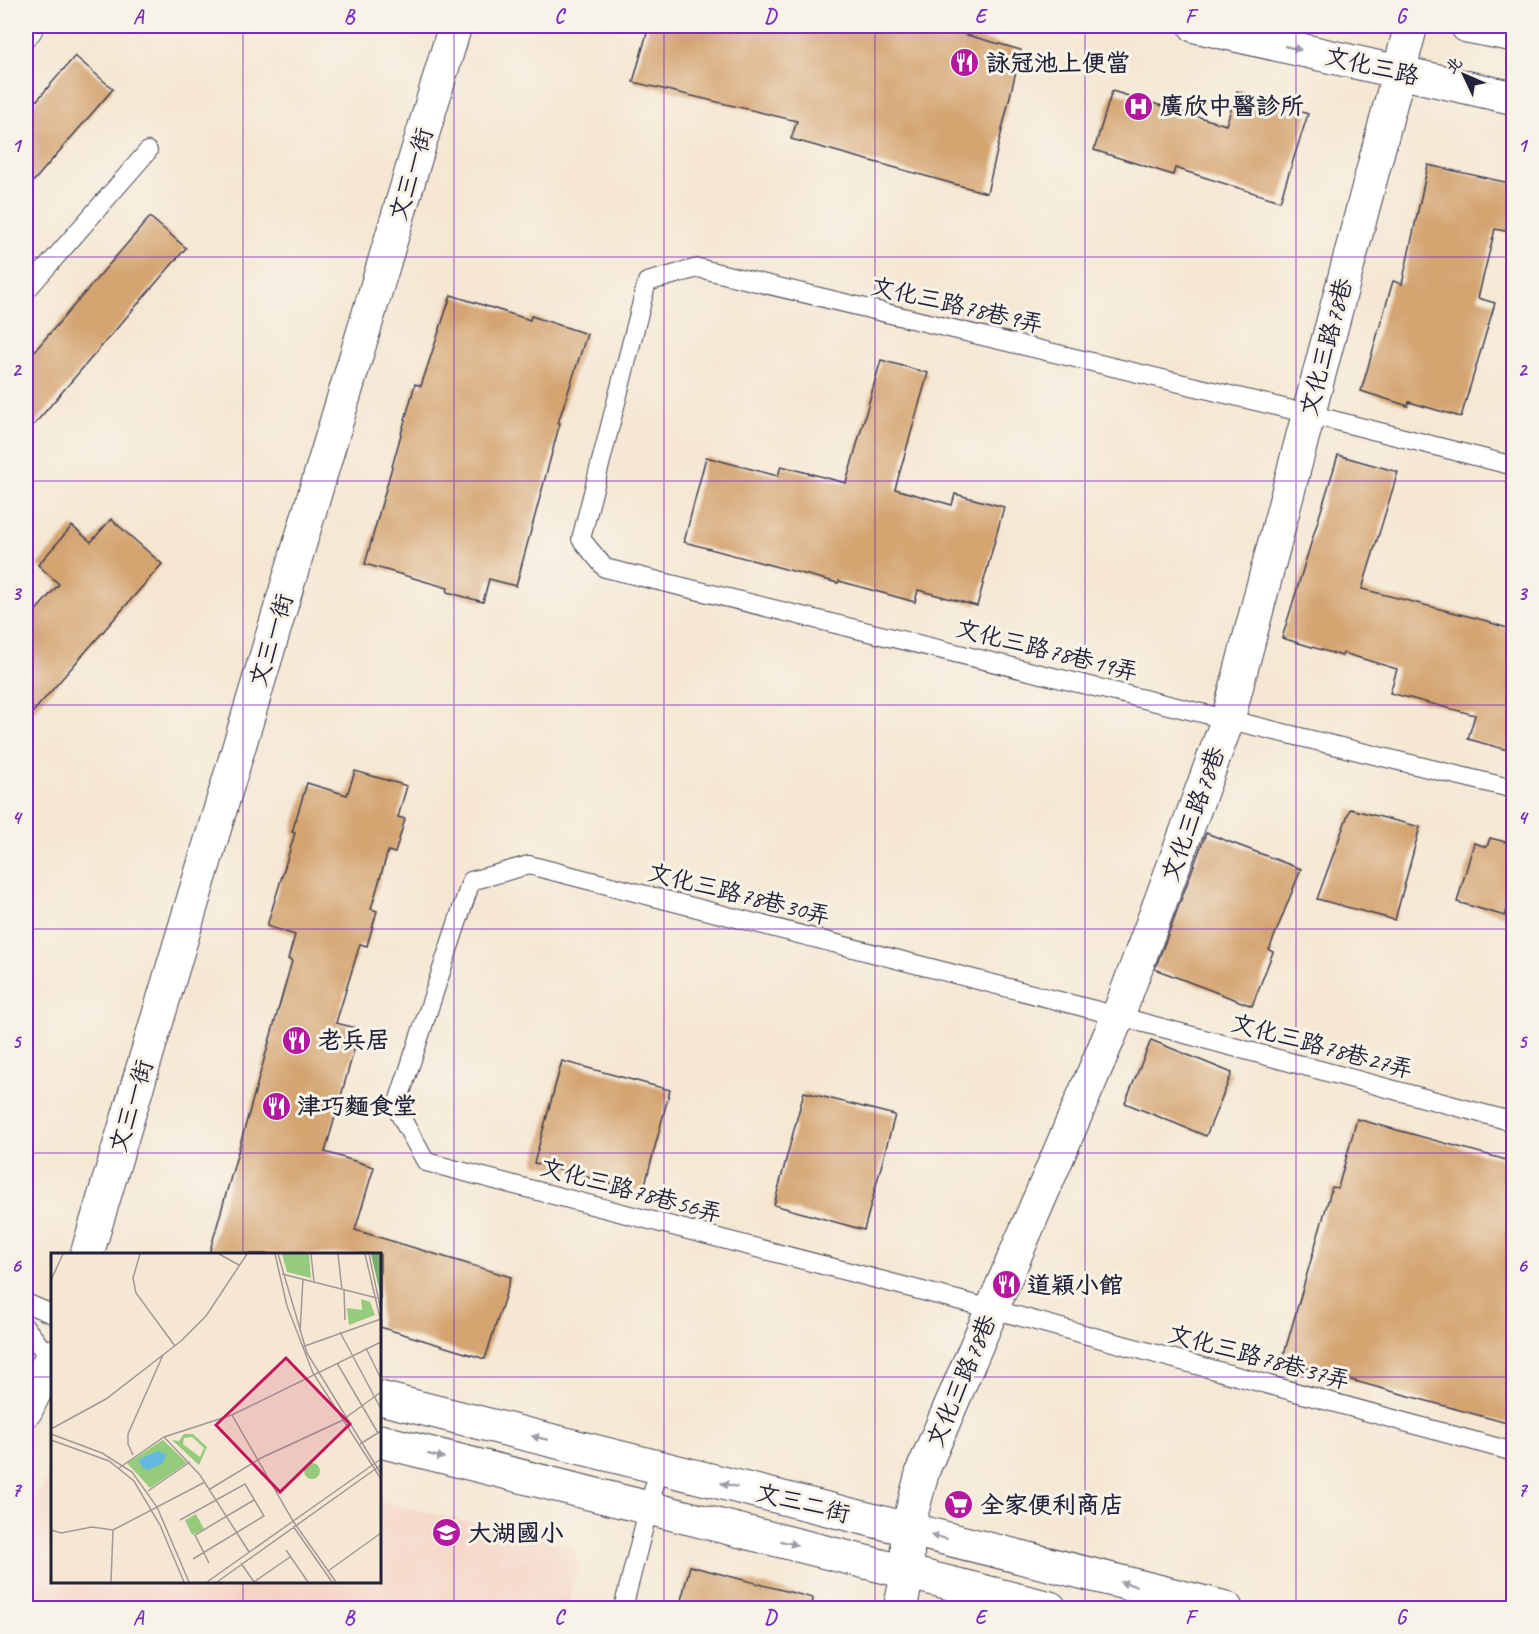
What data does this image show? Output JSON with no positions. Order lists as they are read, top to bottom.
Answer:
{
  "streets": {
    "street": [
      "文化三路",
      "文三一街",
      "文化三路78巷",
      "文三二街"
    ],
    "lane": [
      "文化三路78巷9弄",
      "文化三路78巷19弄",
      "文化三路78巷30弄",
      "文化三路78巷27弄",
      "文化三路78巷56弄",
      "文化三路78巷37弄"
    ]
  },
  "crossings": [
    ["文化三路", "文化三路78巷"],
    ["文化三路78巷9弄", "文化三路78巷"],
    ["文化三路78巷9弄", "文化三路78巷19弄"],
    ["文化三路78巷", "文化三路78巷19弄"],
    ["文化三路78巷", "文化三路78巷30弄"],
    ["文化三路78巷", "文化三路78巷27弄"],
    ["文化三路78巷", "文化三路78巷56弄"],
    ["文化三路78巷", "文化三路78巷37弄"],
    ["文化三路78巷", "文三二街"],
    ["文化三路78巷30弄", "文化三路78巷27弄"],
    ["文化三路78巷30弄", "文化三路78巷56弄"],
    ["文化三路78巷56弄", "文化三路78巷37弄"]
  ],
  "one_way": ["文化三路"],
  "places": {
    "restaurant": [
      "詠冠池上便當",
      "老兵居",
      "津巧麵食堂",
      "道穎小館"
    ],
    "hospital": ["廣欣中醫診所"],
    "supermarket": ["全家便利商店"],
    "school or university": ["大湖國小"]
  },
  "north": "top left",
  "grid": {
    "columns": [
      "A",
      "B",
      "C",
      "D",
      "E",
      "F",
      "G"
    ],
    "rows": [
      "1",
      "2",
      "3",
      "4",
      "5",
      "6",
      "7"
    ]
  }
}
